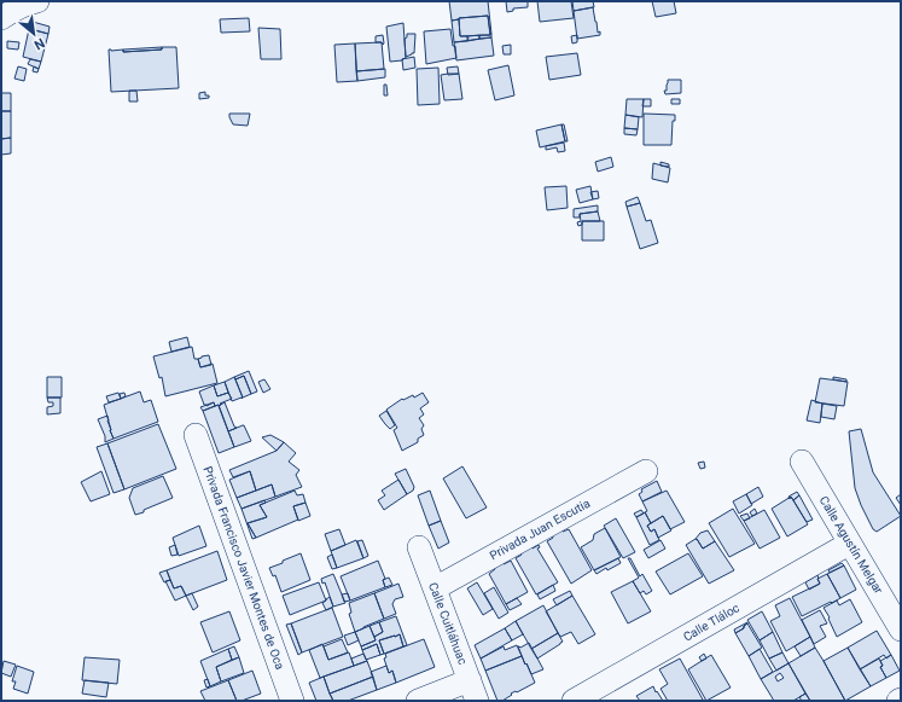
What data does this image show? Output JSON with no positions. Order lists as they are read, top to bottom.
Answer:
{
  "streets": {
    "street": [
      "Privada Juan Escutia",
      "Calle Agustín Melgar",
      "Privada Francisco Javier Montes de Oca",
      "Calle Tláloc",
      "Calle Cuitláhuac"
    ]
  },
  "crossings": [
    ["Privada Juan Escutia", "Calle Cuitláhuac"],
    ["Calle Agustín Melgar", "Calle Tláloc"]
  ],
  "north": "bottom right"
}
